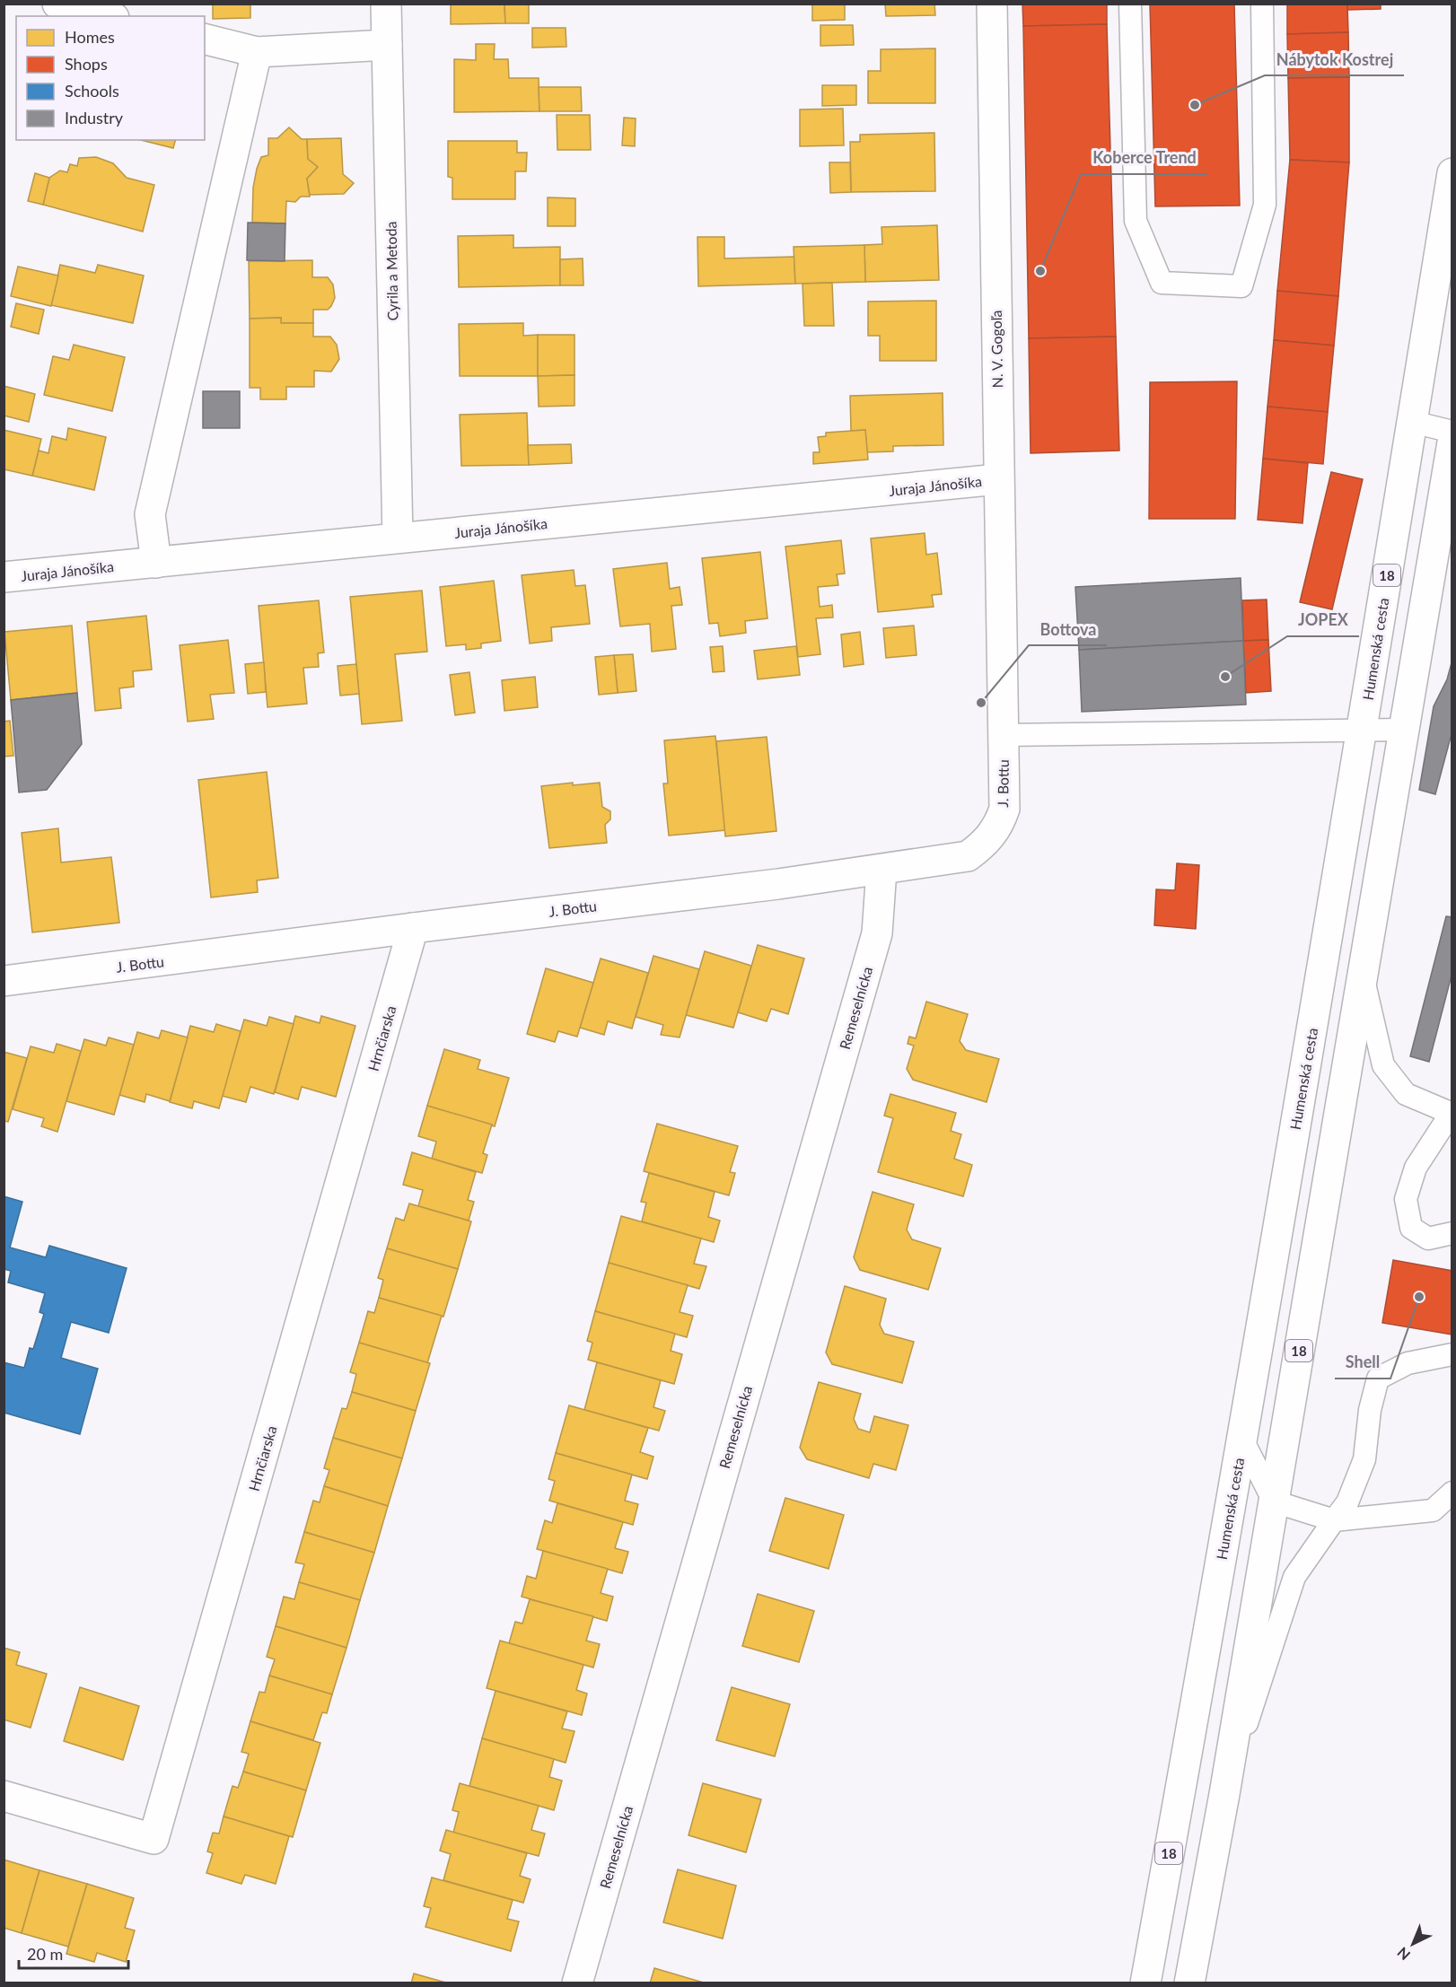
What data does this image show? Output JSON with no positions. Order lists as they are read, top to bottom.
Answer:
{
  "streets": {
    "street": [
      "Cyrila a Metoda",
      "N. V. Gogoľa",
      "Juraja Jánošíka",
      "18",
      "Humenská cesta",
      "J. Bottu",
      "Remeselnícka",
      "Hrnčiarska"
    ]
  },
  "crossings": [
    ["Cyrila a Metoda", "Juraja Jánošíka"],
    ["N. V. Gogoľa", "Juraja Jánošíka"],
    ["N. V. Gogoľa", "J. Bottu"],
    ["J. Bottu", "Remeselnícka"],
    ["J. Bottu", "Hrnčiarska"]
  ],
  "places": [
    "Nábytok Kostrej",
    "Koberce Trend",
    "JOPEX",
    "Bottova",
    "Shell"
  ],
  "legend": [
    "Homes",
    "Shops",
    "Schools",
    "Industry"
  ],
  "scale_bar": "20 m",
  "north": "bottom left"
}
